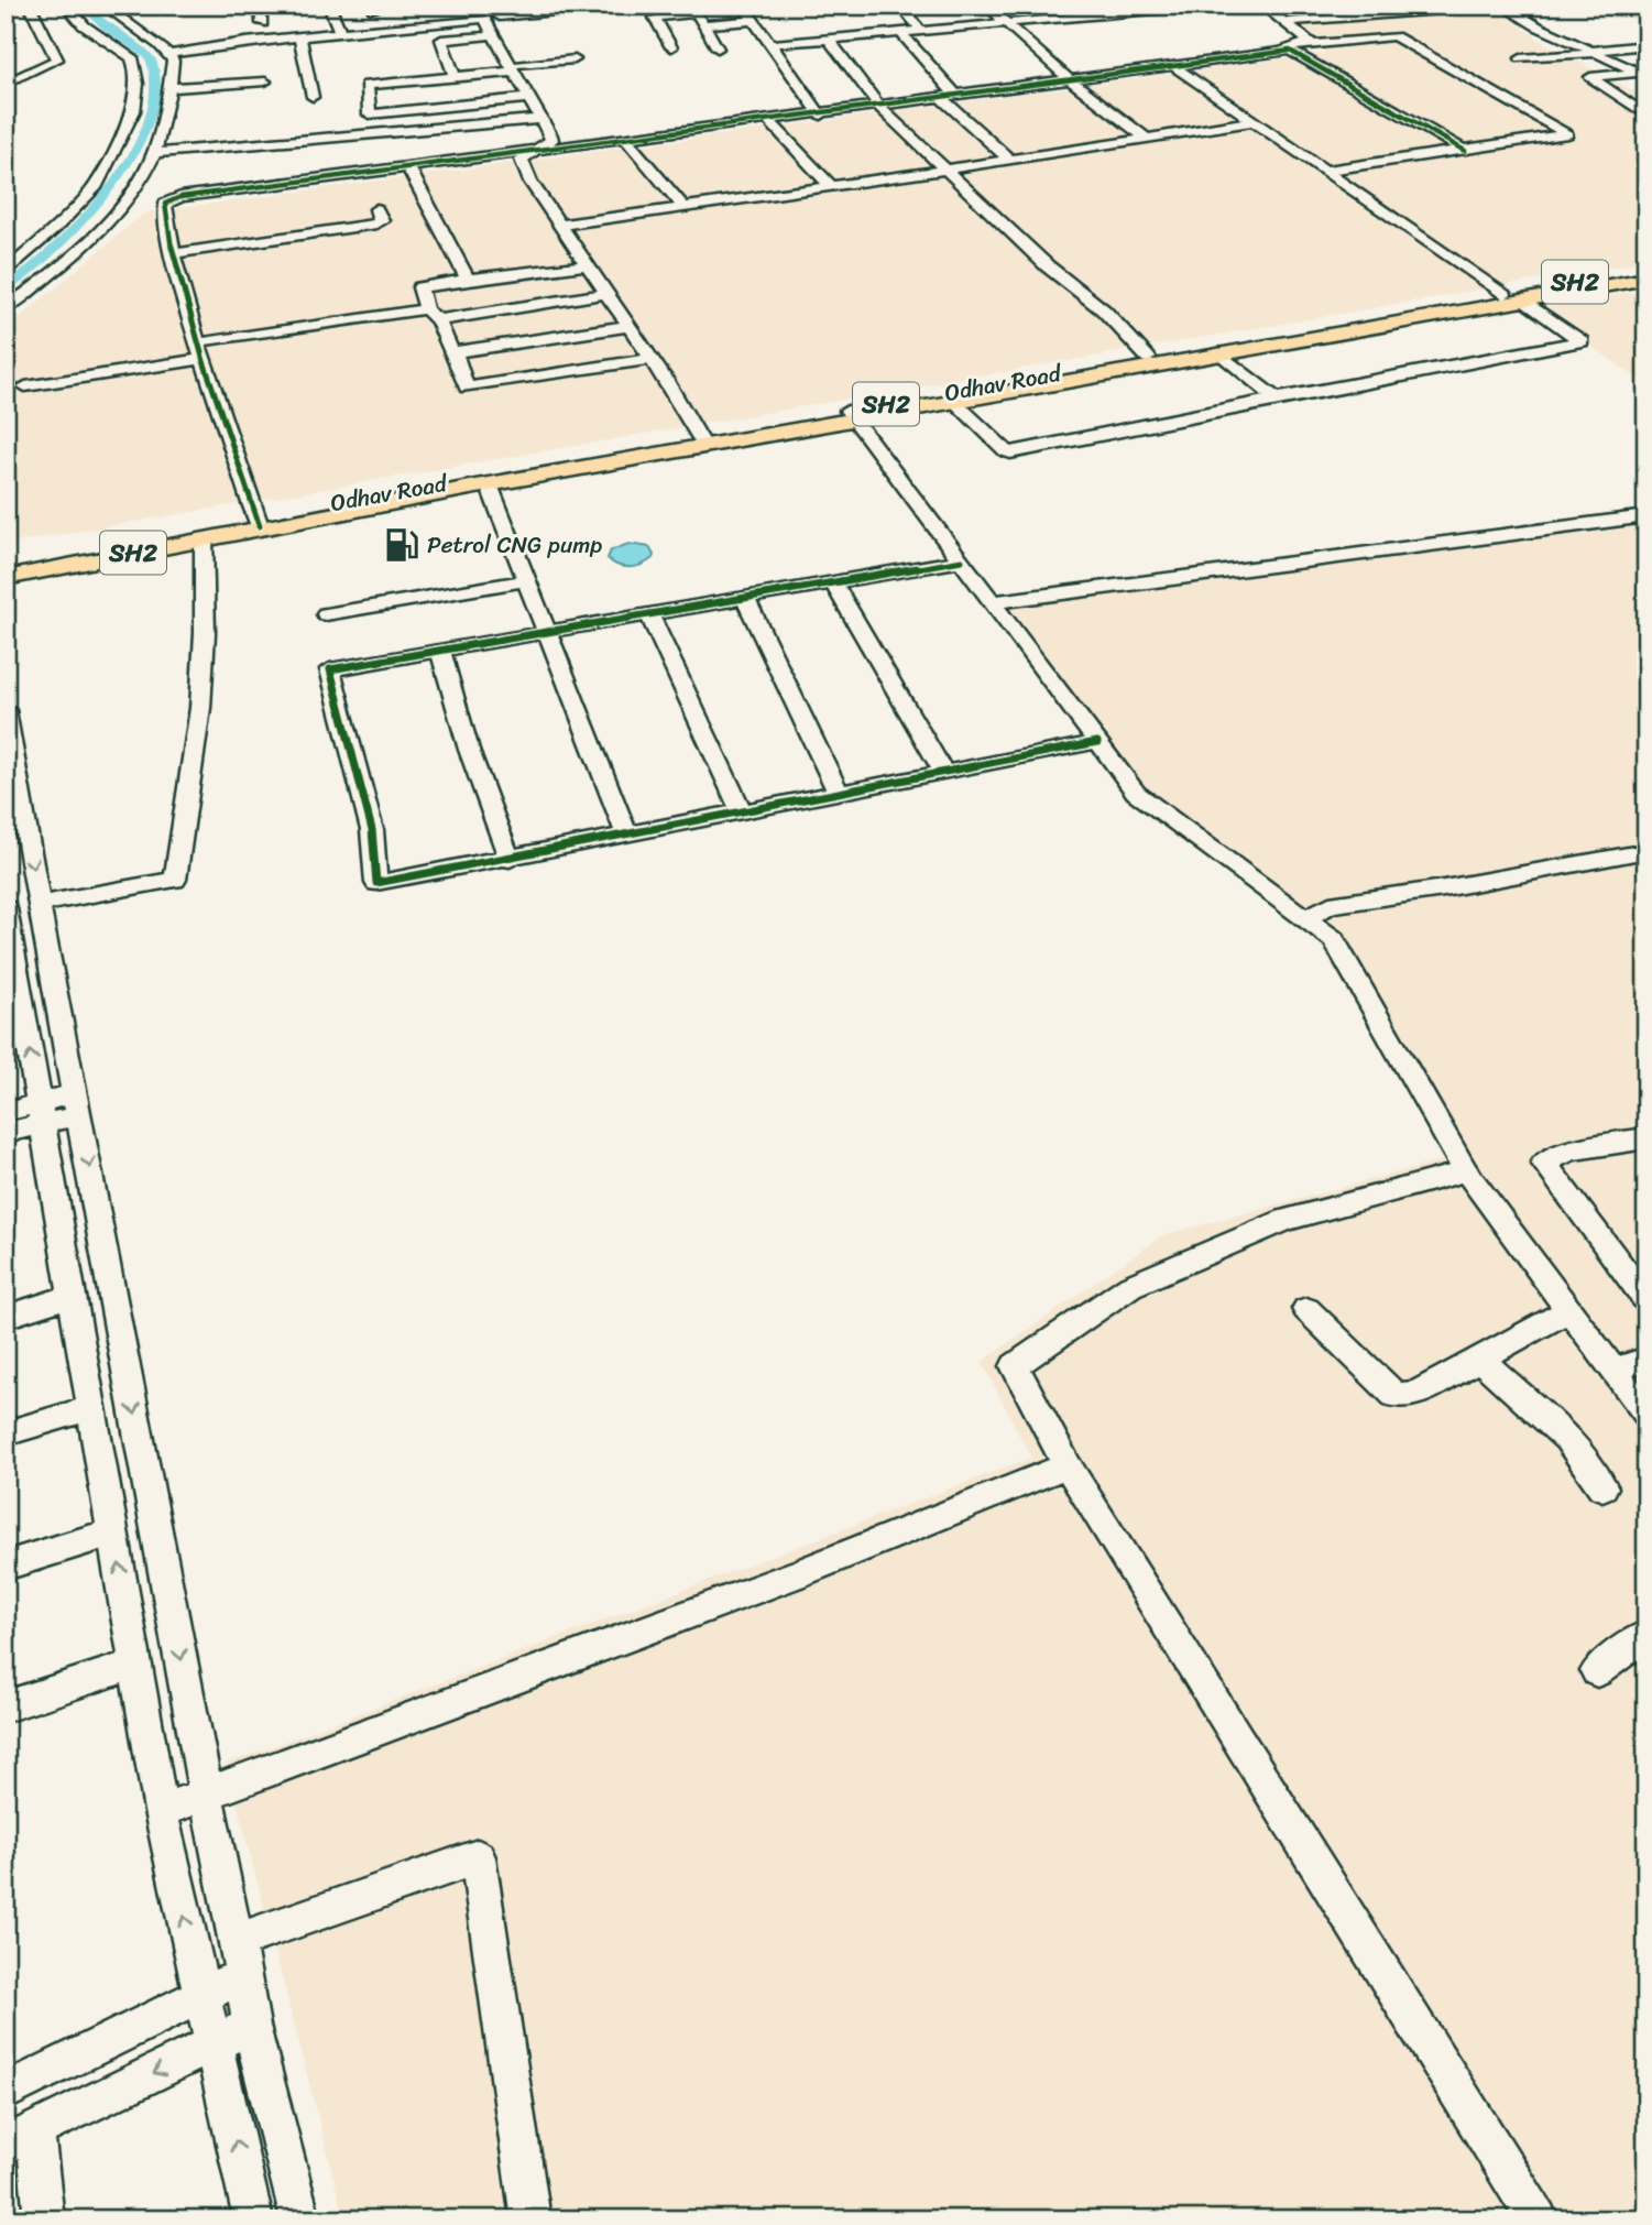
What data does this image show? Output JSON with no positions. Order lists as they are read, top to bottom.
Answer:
{
  "streets": {
    "main road": ["SH2", "Odhav Road"]
  },
  "places": {
    "fuel station": ["Petrol CNG pump"]
  }
}
